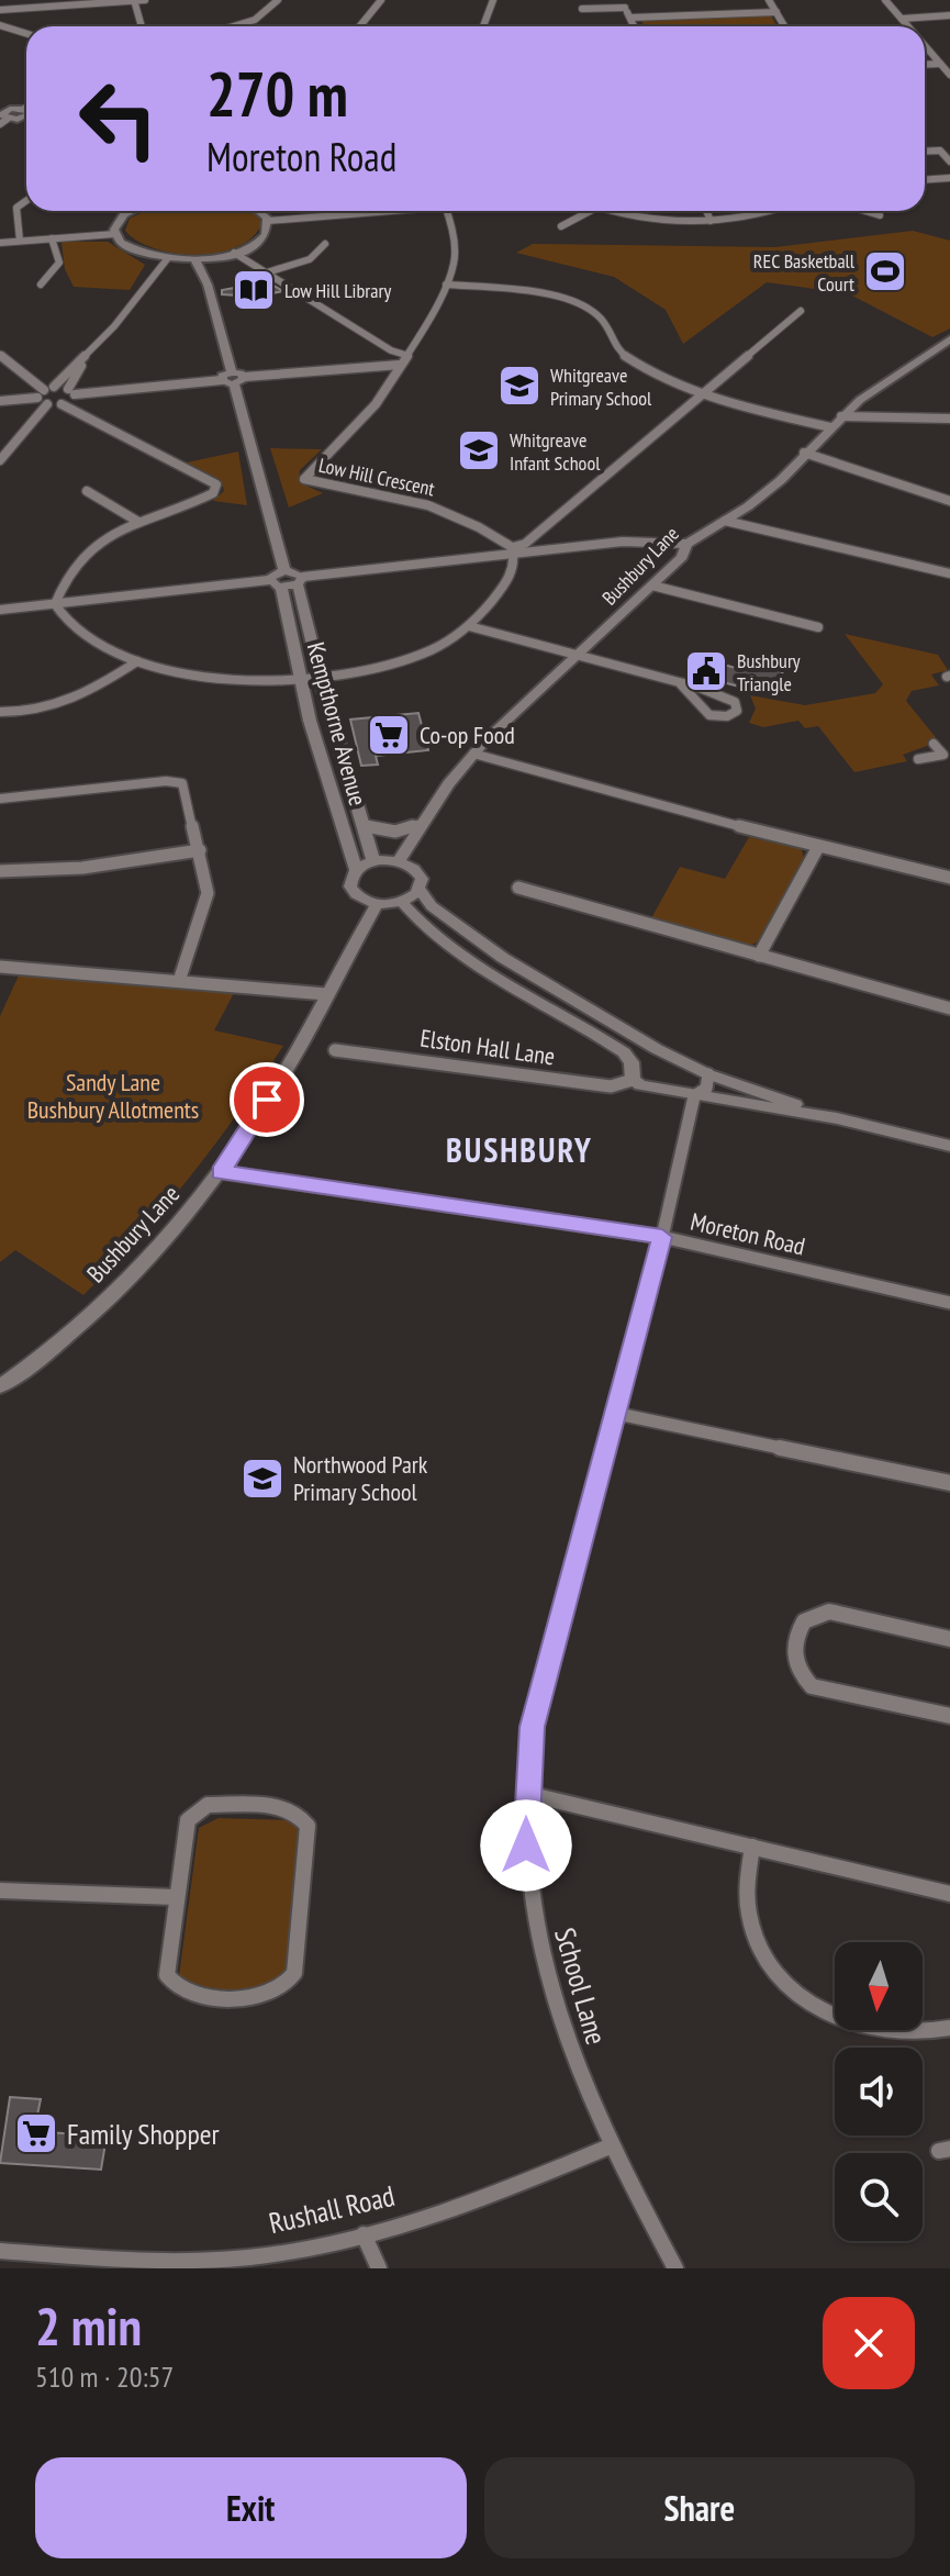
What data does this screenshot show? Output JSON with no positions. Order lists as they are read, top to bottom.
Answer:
{
  "streets": {
    "street": [
      "Low Hill Crescent",
      "Bushbury Lane",
      "Kempthorne Avenue",
      "Elston Hall Lane",
      "Moreton Road",
      "School Lane",
      "Rushall Road"
    ]
  },
  "crossings": [
    ["Bushbury Lane", "Kempthorne Avenue"],
    ["Bushbury Lane", "Elston Hall Lane"],
    ["Bushbury Lane", "Moreton Road"],
    ["Kempthorne Avenue", "Elston Hall Lane"],
    ["Elston Hall Lane", "School Lane"],
    ["Moreton Road", "School Lane"],
    ["School Lane", "Rushall Road"]
  ],
  "districts": ["BUSHBURY"],
  "parks": ["Sandy Lane Bushbury Allotments"],
  "places": {
    "sports": ["REC Basketball Court"],
    "library": ["Low Hill Library"],
    "school or university": ["Whitgreave Primary School", "Whitgreave Infant School", "Northwood Park Primary School"],
    "public building": ["Bushbury Triangle"],
    "supermarket": ["Co-op Food", "Family Shopper"]
  },
  "north": "bottom",
  "page": {
    "turn": ["270 m", "Moreton Road"],
    "heading": ["2 min", "510 m · 20:57"],
    "buttons": ["Exit", "Share"]
  }
}
